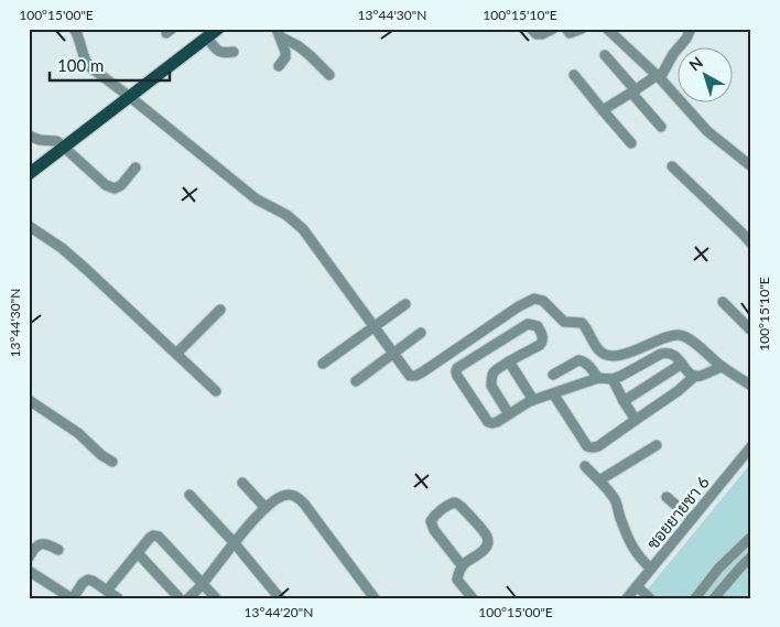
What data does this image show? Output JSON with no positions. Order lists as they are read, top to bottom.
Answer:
{
  "streets": {
    "street": ["ซอยยายชา 6"]
  },
  "scale_bar": "100 m",
  "north": "top left",
  "coordinates": [
    "100°15'00\"E",
    "13°44'30\"N",
    "100°15'10\"E",
    "13°44'20\"N"
  ]
}
